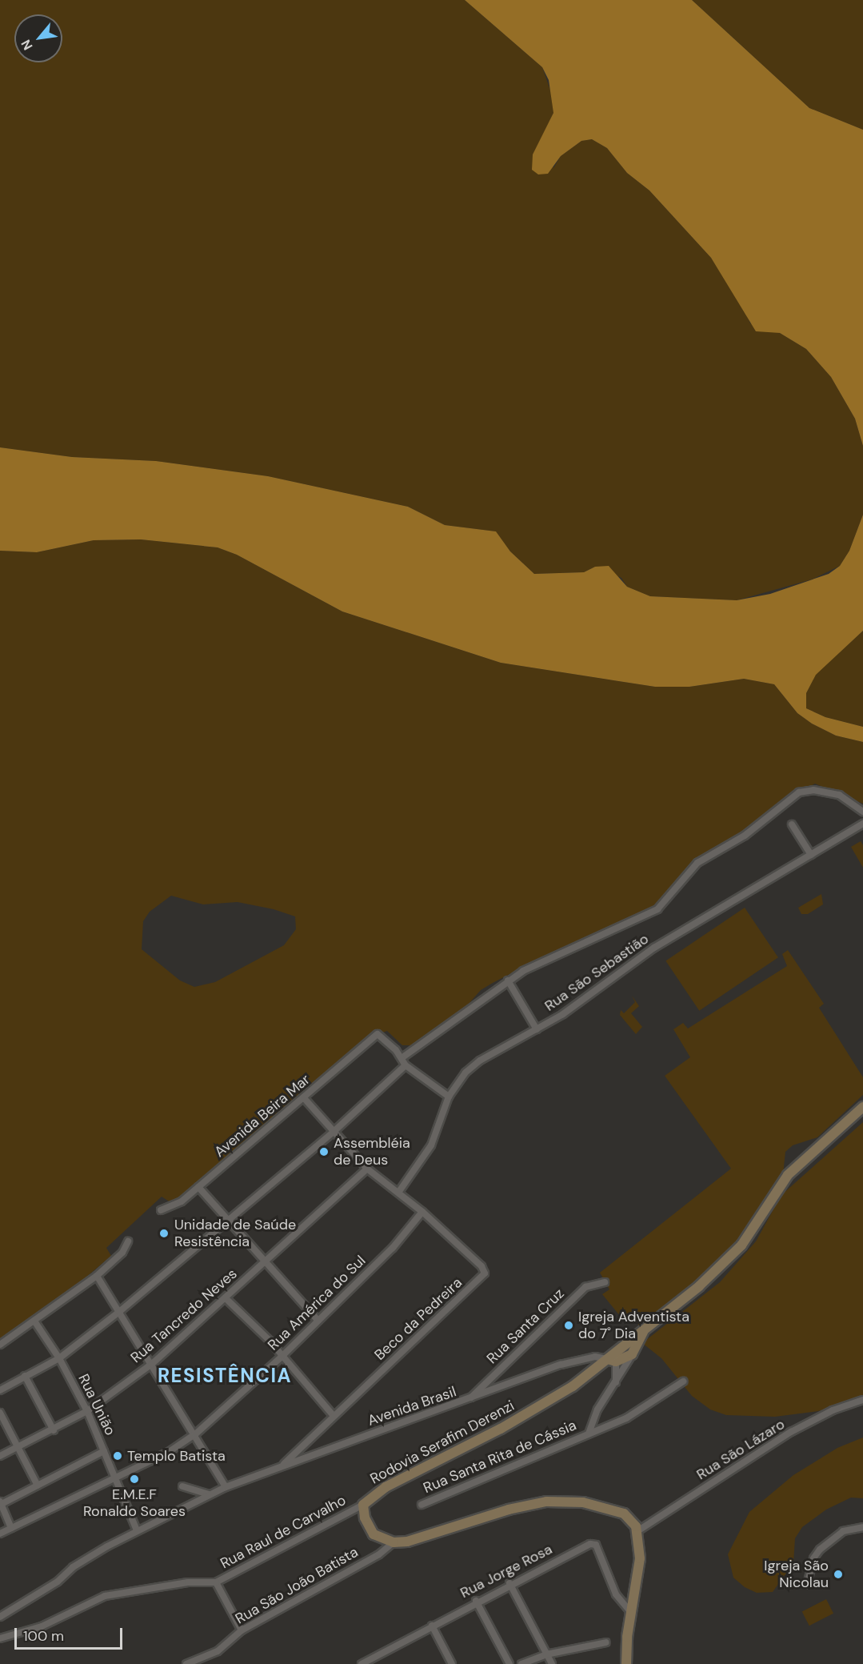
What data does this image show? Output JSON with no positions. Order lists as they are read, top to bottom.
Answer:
{
  "streets": {
    "main road": ["Rodovia Serafim Derenzi"],
    "street": [
      "Rua São Sebastião",
      "Avenida Beira Mar",
      "Rua América do Sul",
      "Rua Tancredo Neves",
      "Beco da Pedreira",
      "Rua Santa Cruz",
      "Rua União",
      "Avenida Brasil",
      "Rua São Lázaro",
      "Rua Santa Rita de Cássia",
      "Rua Raul de Carvalho",
      "Rua Jorge Rosa",
      "Rua São João Batista"
    ]
  },
  "crossings": [
    ["Rua São Sebastião", "Beco da Pedreira"],
    ["Avenida Beira Mar", "Beco da Pedreira"],
    ["Rua América do Sul", "Beco da Pedreira"],
    ["Rua América do Sul", "Rua União"],
    ["Rua Tancredo Neves", "Beco da Pedreira"],
    ["Rua Tancredo Neves", "Rua União"],
    ["Beco da Pedreira", "Avenida Brasil"],
    ["Rua Santa Cruz", "Avenida Brasil"],
    ["Avenida Brasil", "Rodovia Serafim Derenzi"],
    ["Rodovia Serafim Derenzi", "Rua Raul de Carvalho"],
    ["Rodovia Serafim Derenzi", "Rua São João Batista"]
  ],
  "districts": ["RESISTÊNCIA"],
  "places": [
    "Assembléia de Deus",
    "Unidade de Saúde Resistência",
    "Igreja Adventista do 7˚ Dia",
    "Templo Batista",
    "E.M.E.F Ronaldo Soares",
    "Igreja São Nicolau"
  ],
  "scale_bar": "100 m",
  "north": "bottom left"
}
